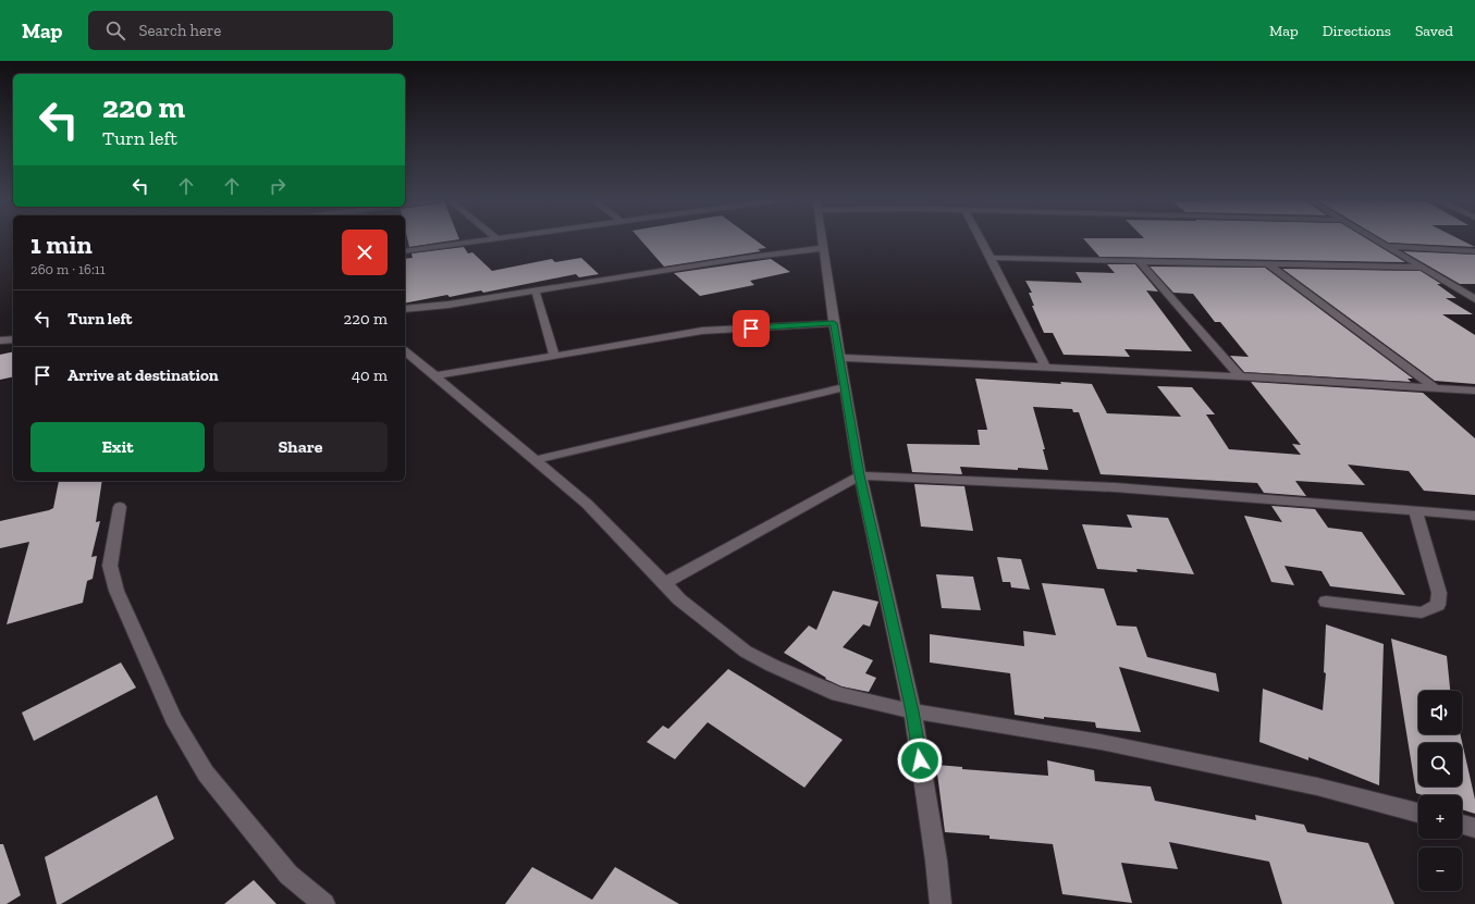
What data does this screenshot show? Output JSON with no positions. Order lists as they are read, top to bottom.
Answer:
{
  "page": {
    "header": "Map",
    "search": "Search here",
    "nav": ["Map", "Directions", "Saved"],
    "turn": ["220 m", "Turn left"],
    "heading": ["1 min", "260 m · 16:11"],
    "list": [
      {
        "name": "Turn left",
        "value": "220 m"
      },
      {
        "name": "Arrive at destination",
        "value": "40 m"
      }
    ],
    "buttons": ["Exit", "Share"],
    "map_buttons": ["+", "−"]
  }
}
